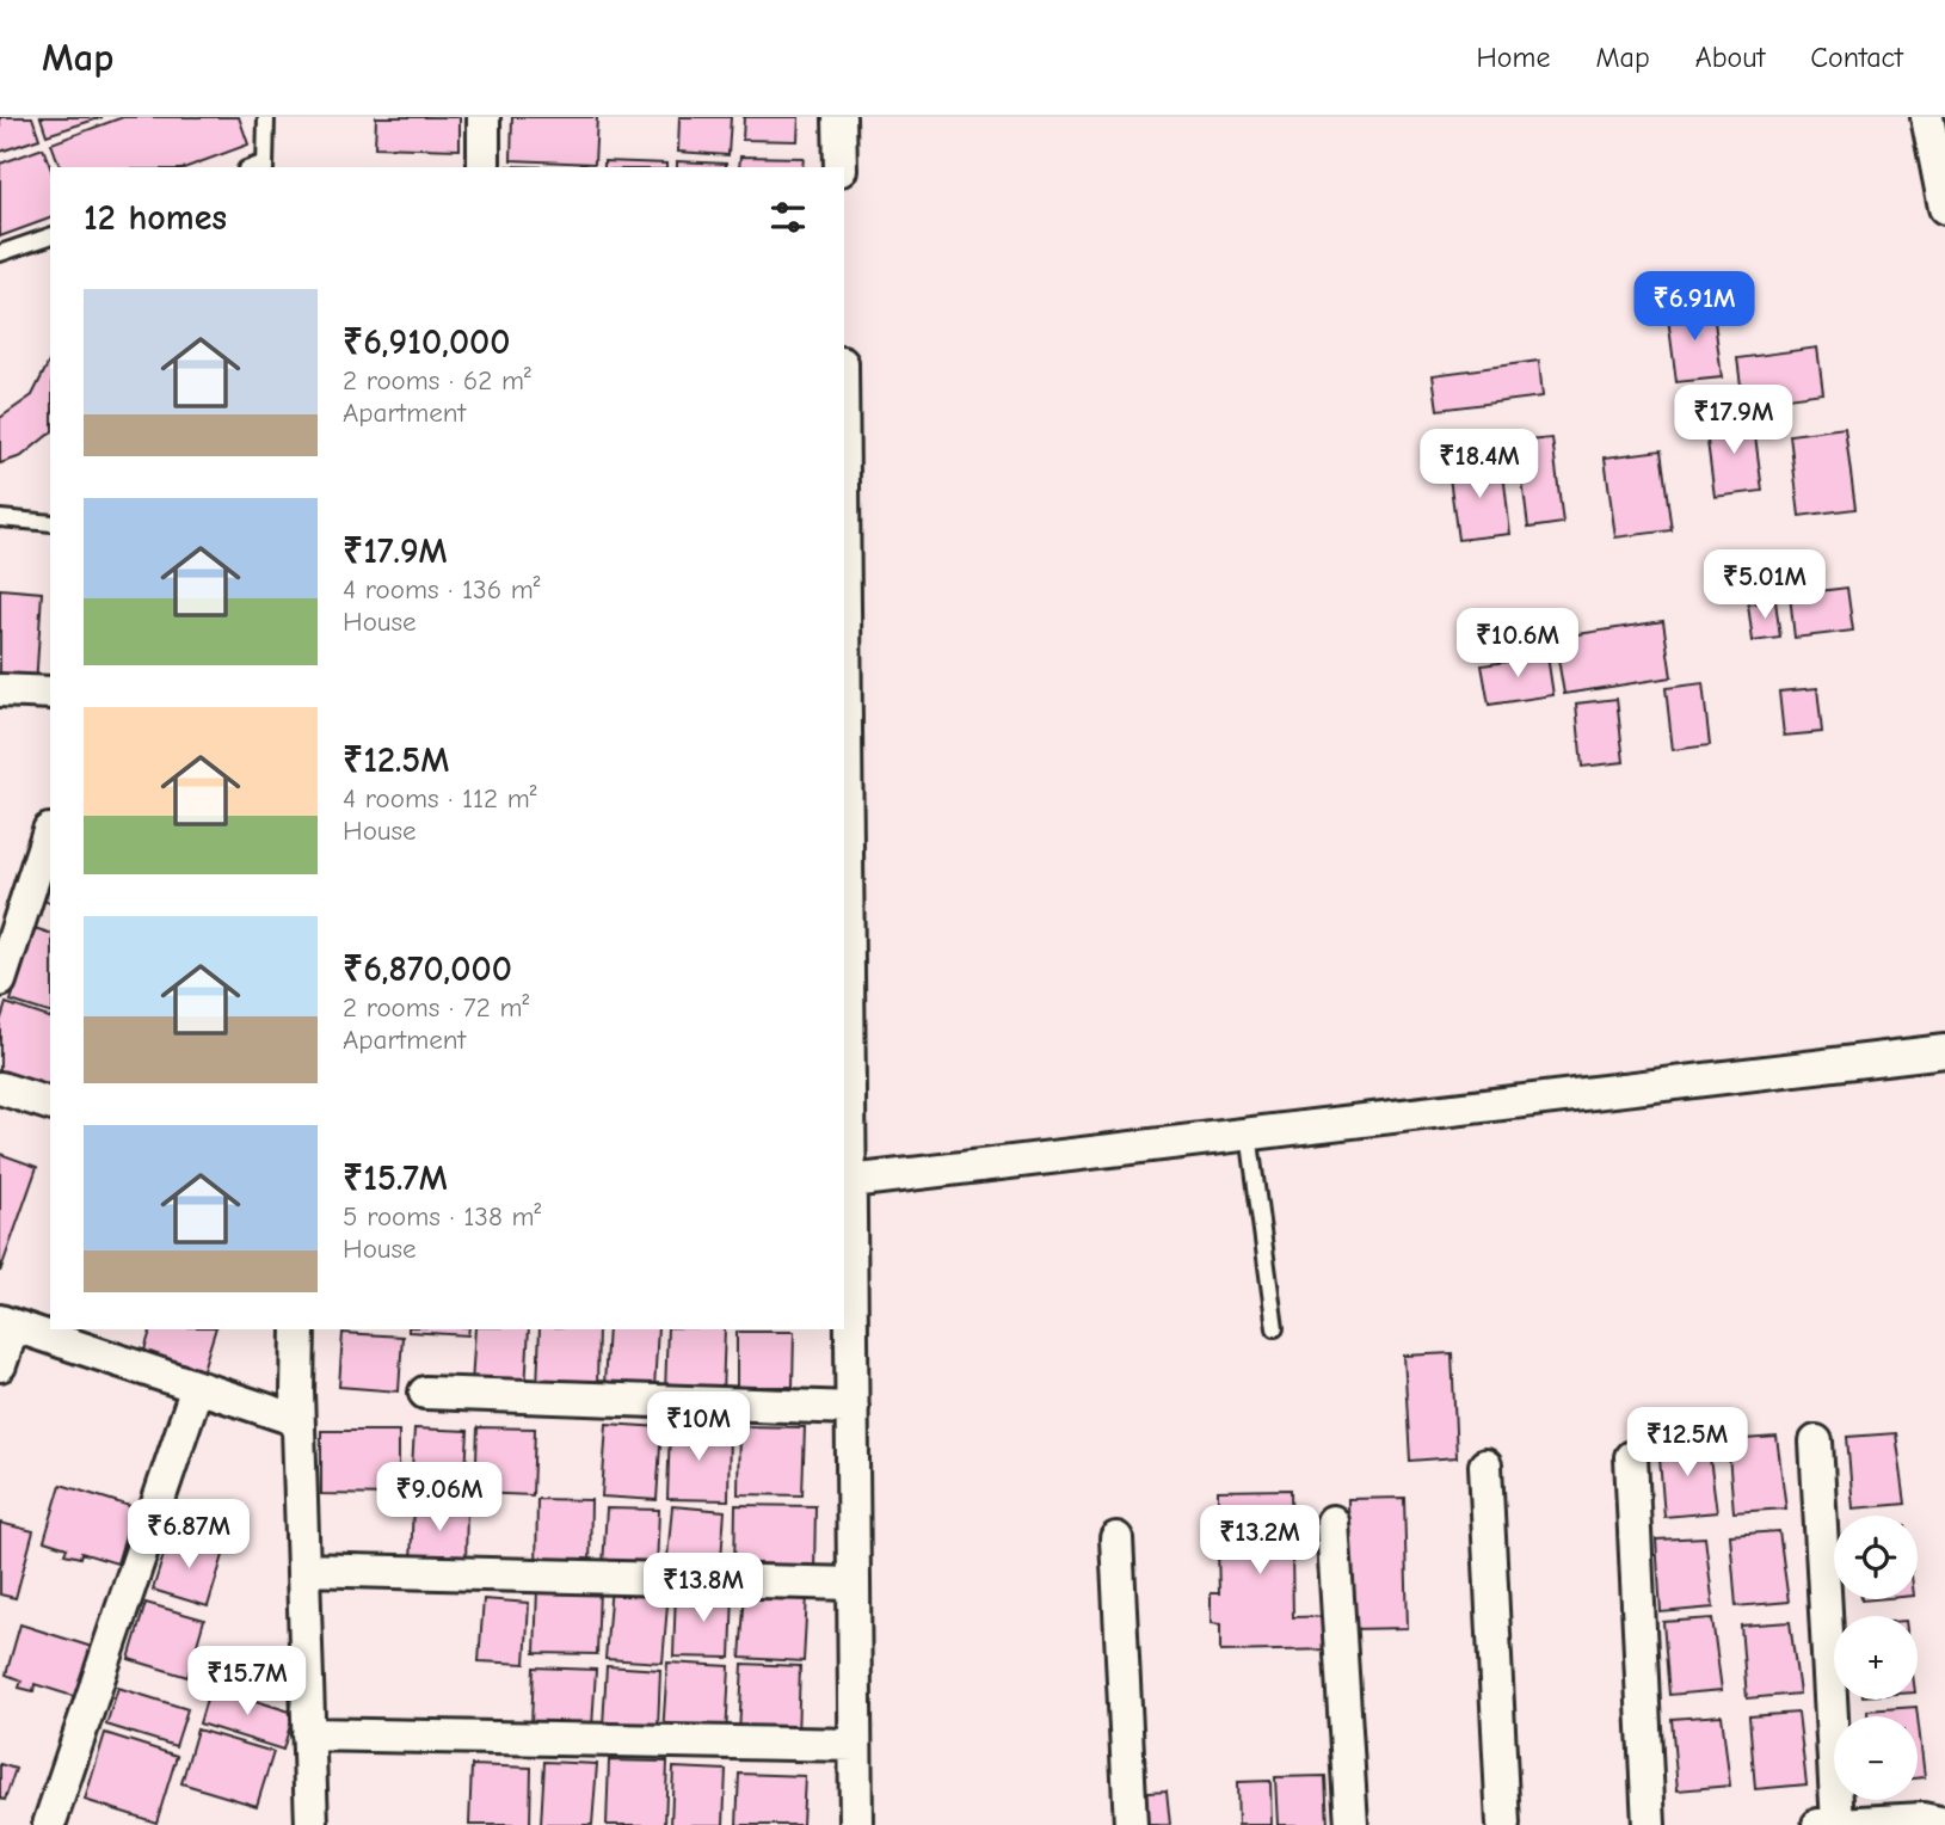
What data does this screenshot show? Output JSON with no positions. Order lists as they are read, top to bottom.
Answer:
{
  "page": {
    "header": "Map",
    "nav": [
      "Home",
      "Map",
      "About",
      "Contact"
    ],
    "heading": "12 homes",
    "list": [
      {
        "name": "₹6,910,000",
        "note": "2 rooms · 62 m² · Apartment"
      },
      {
        "name": "₹17.9M",
        "note": "4 rooms · 136 m² · House"
      },
      {
        "name": "₹12.5M",
        "note": "4 rooms · 112 m² · House"
      },
      {
        "name": "₹6,870,000",
        "note": "2 rooms · 72 m² · Apartment"
      },
      {
        "name": "₹15.7M",
        "note": "5 rooms · 138 m² · House"
      }
    ],
    "price": [
      "₹6.91M",
      "₹17.9M",
      "₹18.4M",
      "₹5.01M",
      "₹10.6M",
      "₹10M",
      "₹12.5M",
      "₹9.06M",
      "₹6.87M",
      "₹13.2M",
      "₹13.8M",
      "₹15.7M"
    ],
    "map_buttons": ["+", "−"]
  }
}
